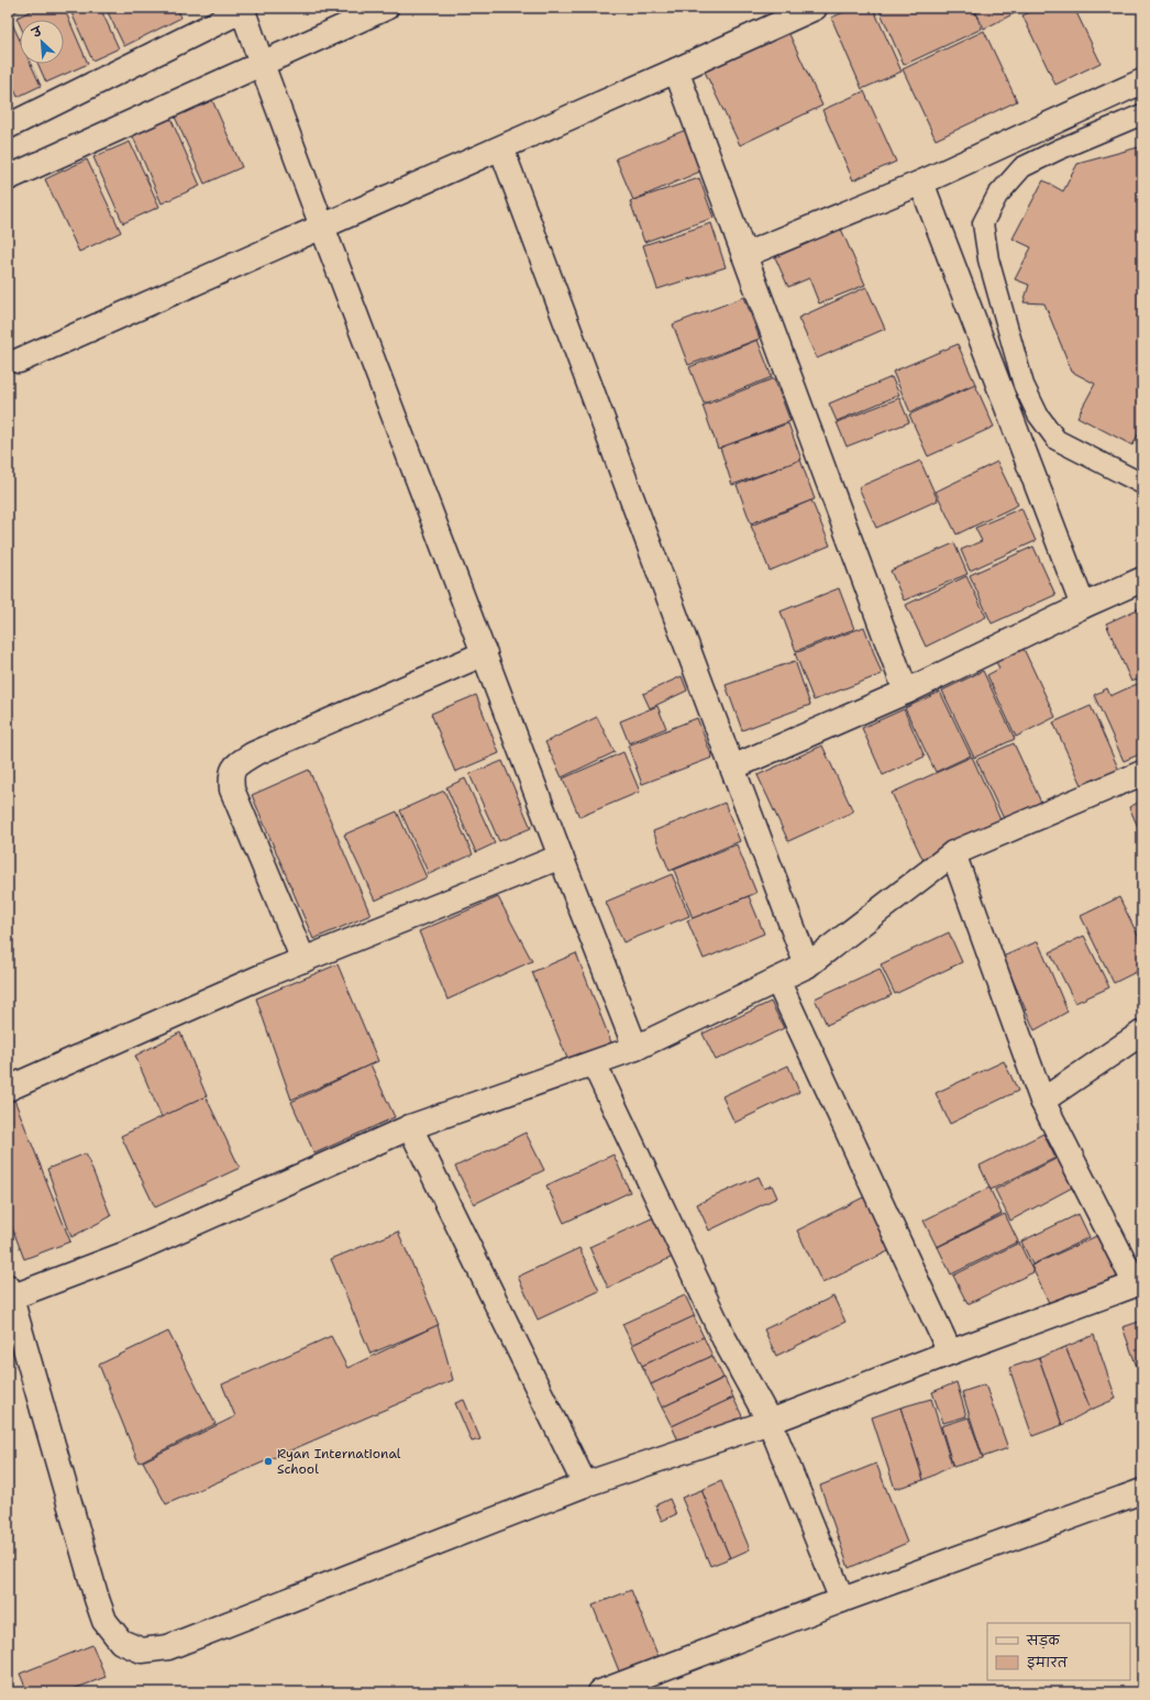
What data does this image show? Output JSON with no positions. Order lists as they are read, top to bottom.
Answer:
{
  "places": ["Ryan International School"],
  "legend": ["सड़क", "इमारत"],
  "north": "top left"
}
